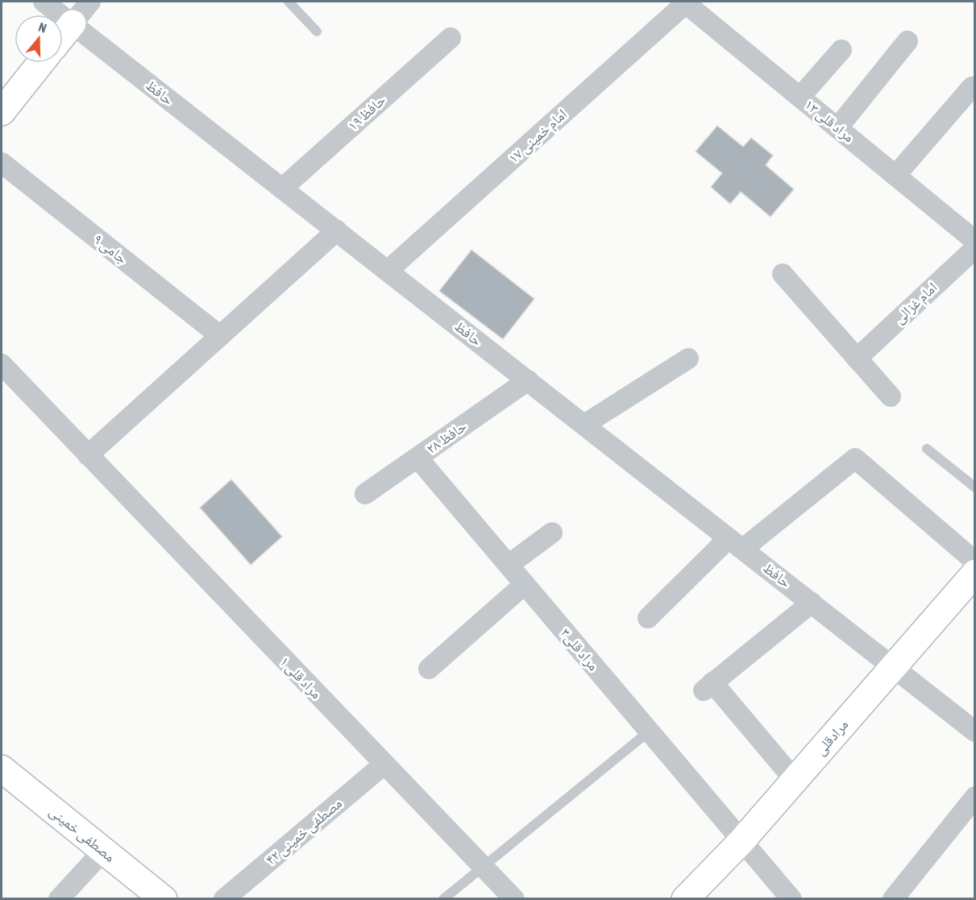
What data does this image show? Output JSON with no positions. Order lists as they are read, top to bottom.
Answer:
{
  "streets": {
    "street": [
      "حافظ",
      "حافظ ۱۹",
      "مراد قلی ۱۳",
      "امام خمینی ۱۷",
      "جامی ۹",
      "امام غزالی",
      "حافظ ۲۸",
      "مراد قلی۳",
      "مراد قلی ۱",
      "مرادقلی",
      "مصطفی خمینی ۴۲",
      "مصطفی خمینی"
    ]
  },
  "crossings": [
    ["حافظ", "حافظ ۱۹"],
    ["حافظ", "امام خمینی ۱۷"],
    ["حافظ", "حافظ ۲۸"],
    ["حافظ", "مرادقلی"],
    ["مراد قلی ۱۳", "امام خمینی ۱۷"],
    ["حافظ ۲۸", "مراد قلی۳"],
    ["مراد قلی۳", "مرادقلی"],
    ["مراد قلی ۱", "مصطفی خمینی ۴۲"]
  ],
  "north": "top"
}
